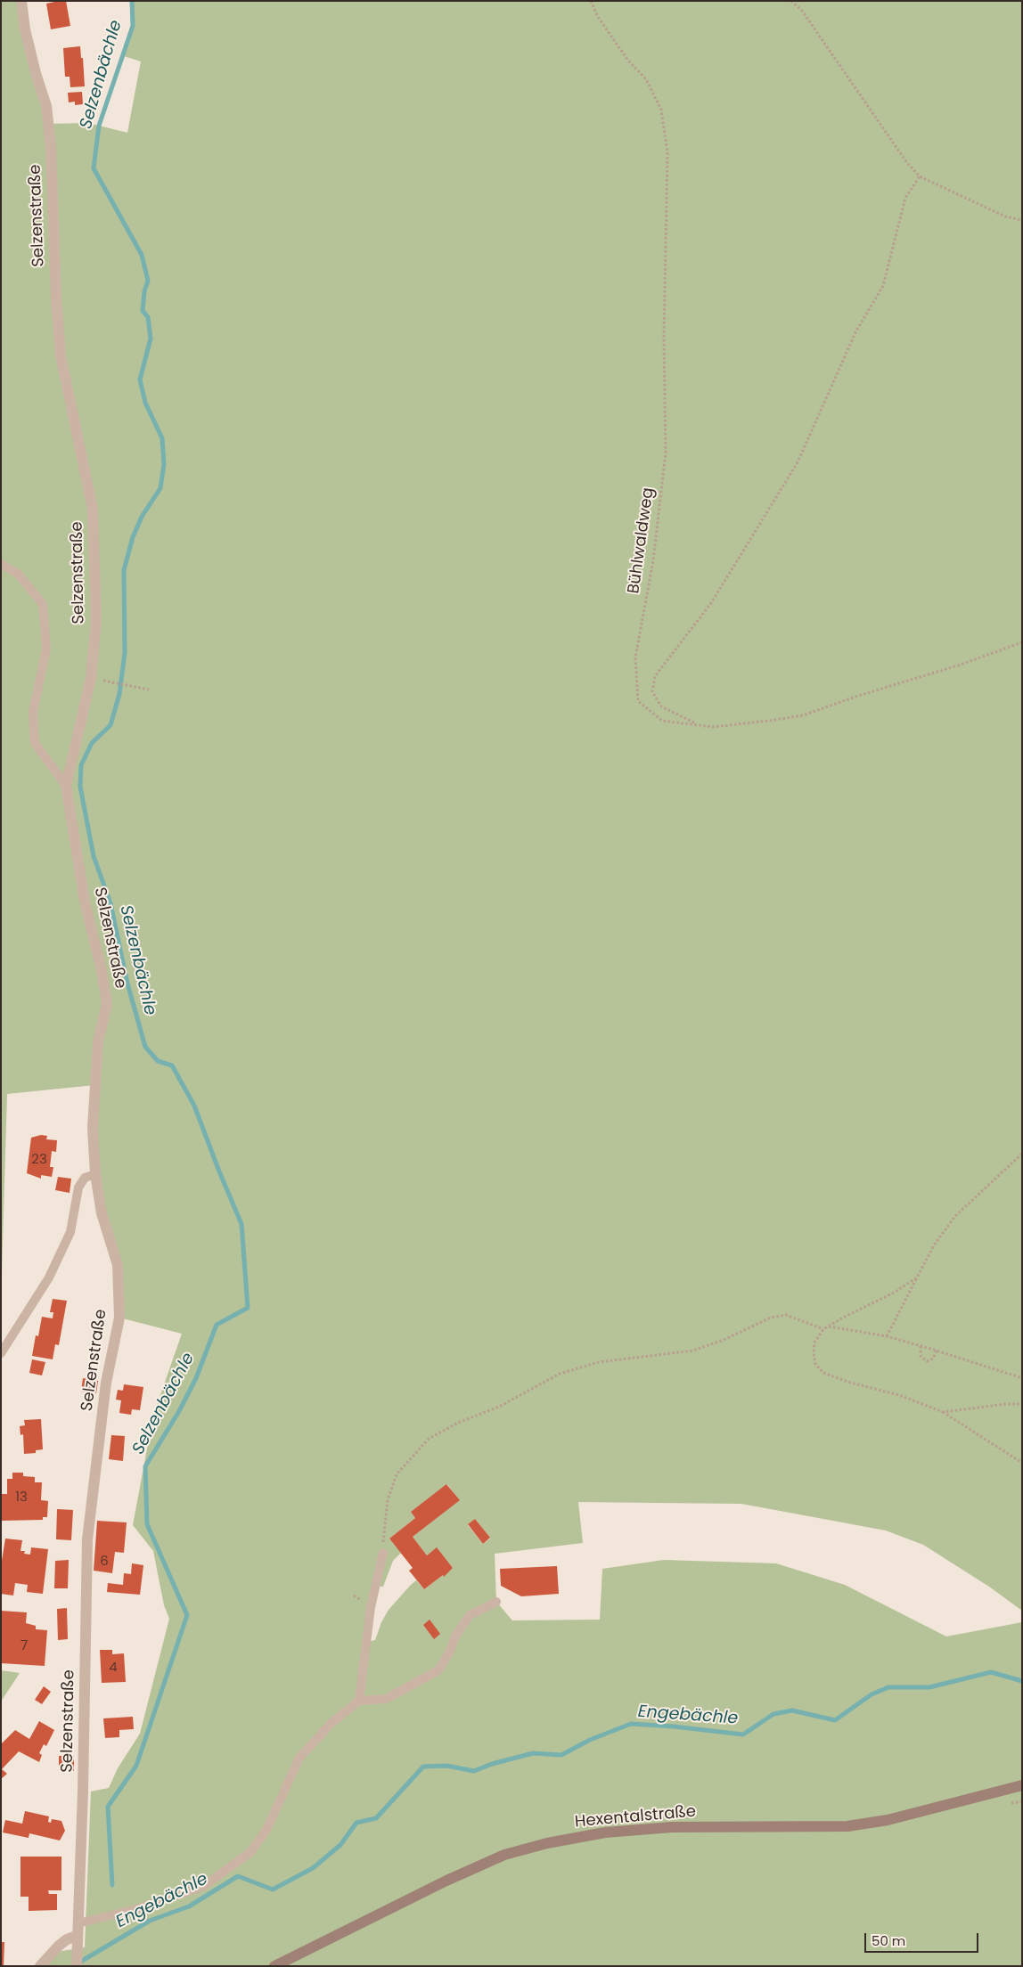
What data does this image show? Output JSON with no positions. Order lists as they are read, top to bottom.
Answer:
{
  "streets": {
    "main road": ["Hexentalstraße"],
    "street": ["Selzenstraße"],
    "path": ["Bühlwaldweg"]
  },
  "water": ["Selzenbächle", "Engebächle"],
  "house_numbers": [
    "23",
    "13",
    "6",
    "7",
    "4"
  ],
  "scale_bar": "50 m"
}
